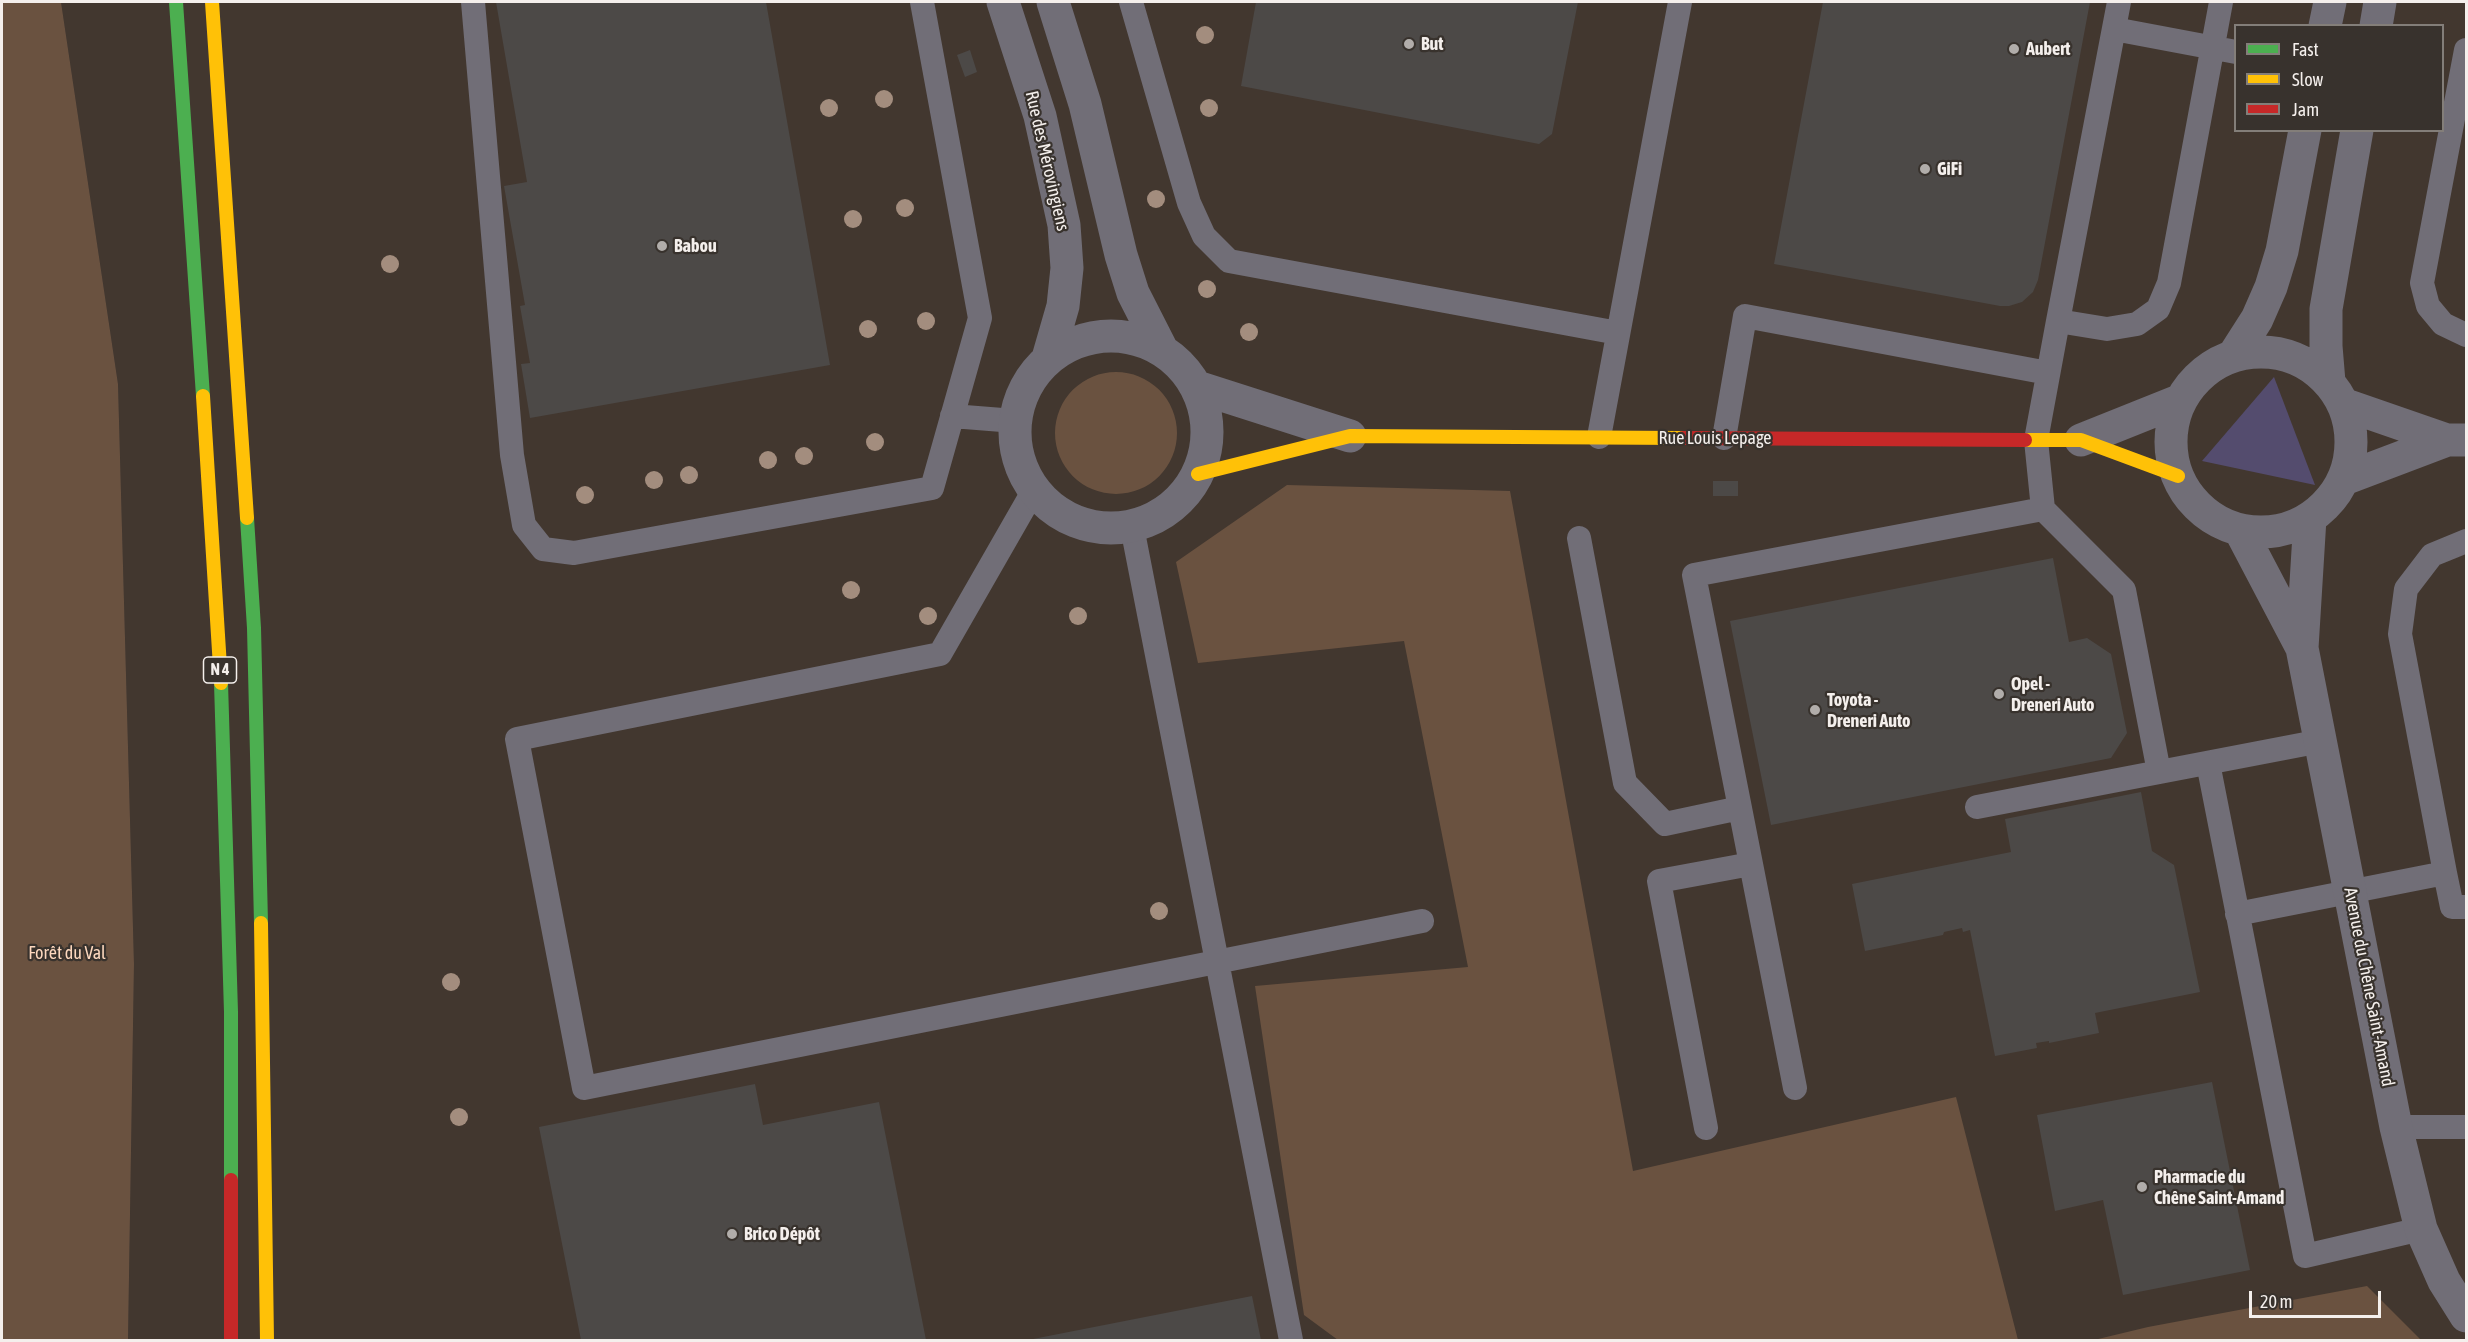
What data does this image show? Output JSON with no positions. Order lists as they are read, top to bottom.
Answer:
{
  "streets": {
    "main road": ["Rue Louis Lepage", "N 4"],
    "street": ["Rue des Mérovingiens", "Avenue du Chêne Saint-Amand"]
  },
  "crossings": [
    ["Rue des Mérovingiens", "Rue Louis Lepage"],
    ["Rue Louis Lepage", "Avenue du Chêne Saint-Amand"]
  ],
  "parks": ["Forêt du Val"],
  "places": [
    "But",
    "Aubert",
    "GiFi",
    "Babou",
    "Opel - Dreneri Auto",
    "Toyota - Dreneri Auto",
    "Pharmacie du Chêne Saint-Amand",
    "Brico Dépôt"
  ],
  "legend": ["Fast", "Slow", "Jam"],
  "scale_bar": "20 m"
}
